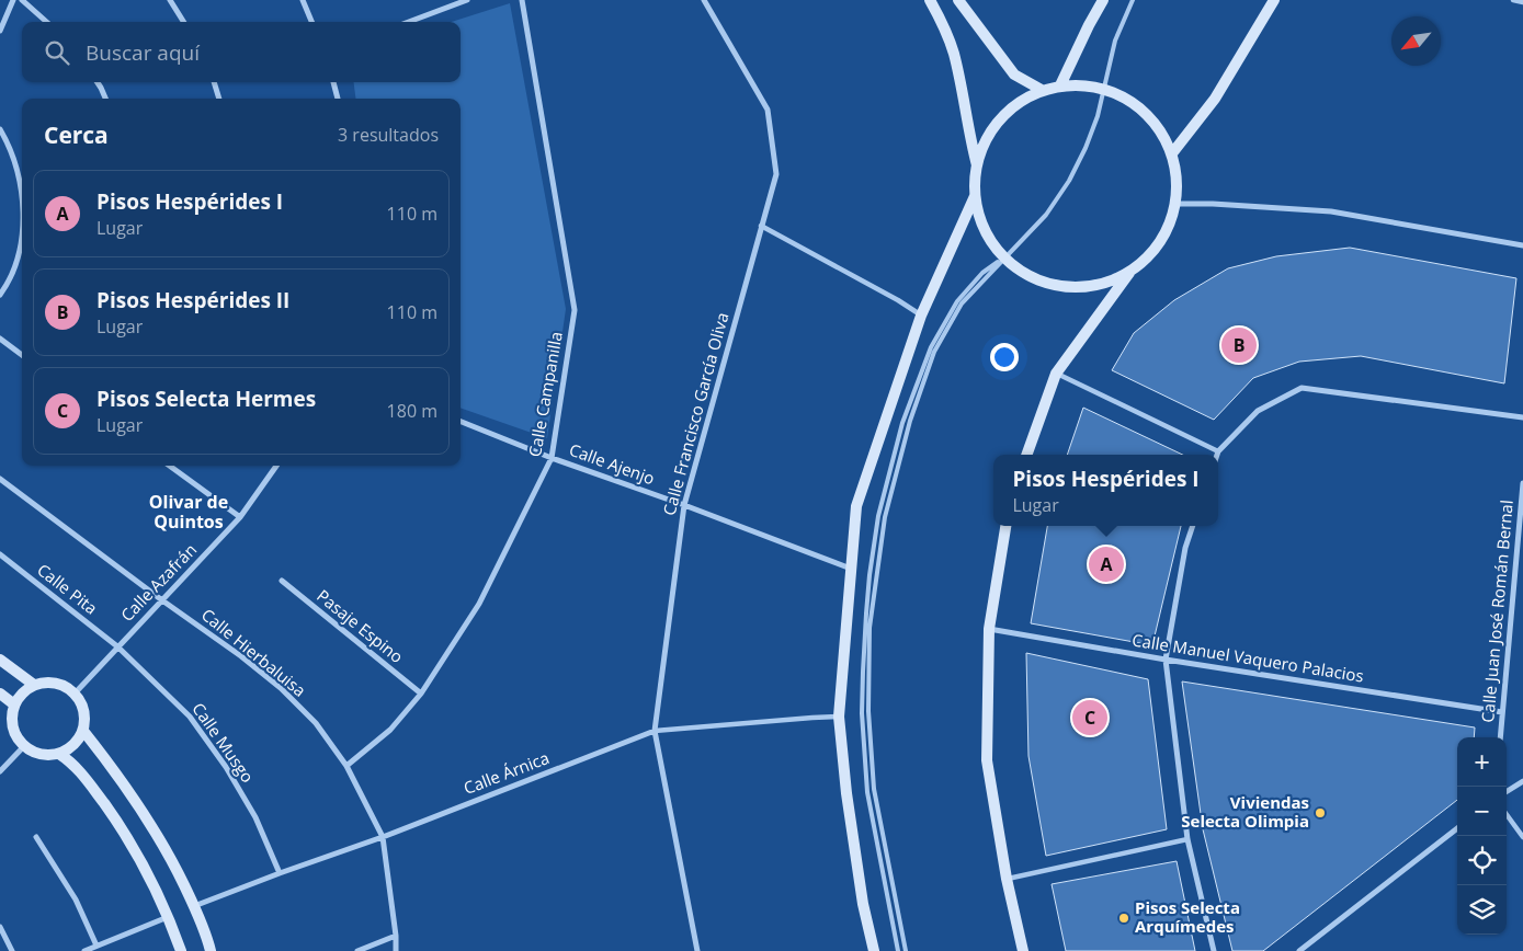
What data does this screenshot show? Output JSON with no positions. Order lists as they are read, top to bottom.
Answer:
{
  "streets": {
    "street": [
      "Calle Campanilla",
      "Calle Francisco García Oliva",
      "Calle Ajenjo",
      "Calle Azafrán",
      "Calle Pita",
      "Calle Juan José Román Bernal",
      "Pasaje Espino",
      "Calle Hierbaluisa",
      "Calle Manuel Vaquero Palacios",
      "Calle Musgo",
      "Calle Árnica"
    ]
  },
  "crossings": [
    ["Calle Campanilla", "Calle Ajenjo"],
    ["Calle Campanilla", "Pasaje Espino"],
    ["Calle Campanilla", "Calle Hierbaluisa"],
    ["Calle Francisco García Oliva", "Calle Ajenjo"],
    ["Calle Francisco García Oliva", "Calle Árnica"],
    ["Calle Azafrán", "Calle Pita"],
    ["Calle Azafrán", "Calle Hierbaluisa"],
    ["Calle Azafrán", "Calle Musgo"],
    ["Calle Pita", "Calle Musgo"],
    ["Calle Juan José Román Bernal", "Calle Manuel Vaquero Palacios"],
    ["Calle Hierbaluisa", "Calle Árnica"],
    ["Calle Musgo", "Calle Árnica"]
  ],
  "districts": ["Olivar de Quintos"],
  "places": ["Viviendas Selecta Olimpia", "Pisos Selecta Arquímedes"],
  "north": "bottom left",
  "page": {
    "search": "Buscar aquí",
    "heading": ["Cerca", "3 resultados"],
    "list": [
      {
        "mark": "A",
        "name": "Pisos Hespérides I",
        "note": "Lugar",
        "value": "110 m"
      },
      {
        "mark": "B",
        "name": "Pisos Hespérides II",
        "note": "Lugar",
        "value": "110 m"
      },
      {
        "mark": "C",
        "name": "Pisos Selecta Hermes",
        "note": "Lugar",
        "value": "180 m"
      }
    ],
    "pins": ["B", "A", "C"],
    "popup": ["Pisos Hespérides I", "Lugar"],
    "map_buttons": ["+", "−"]
  }
}
